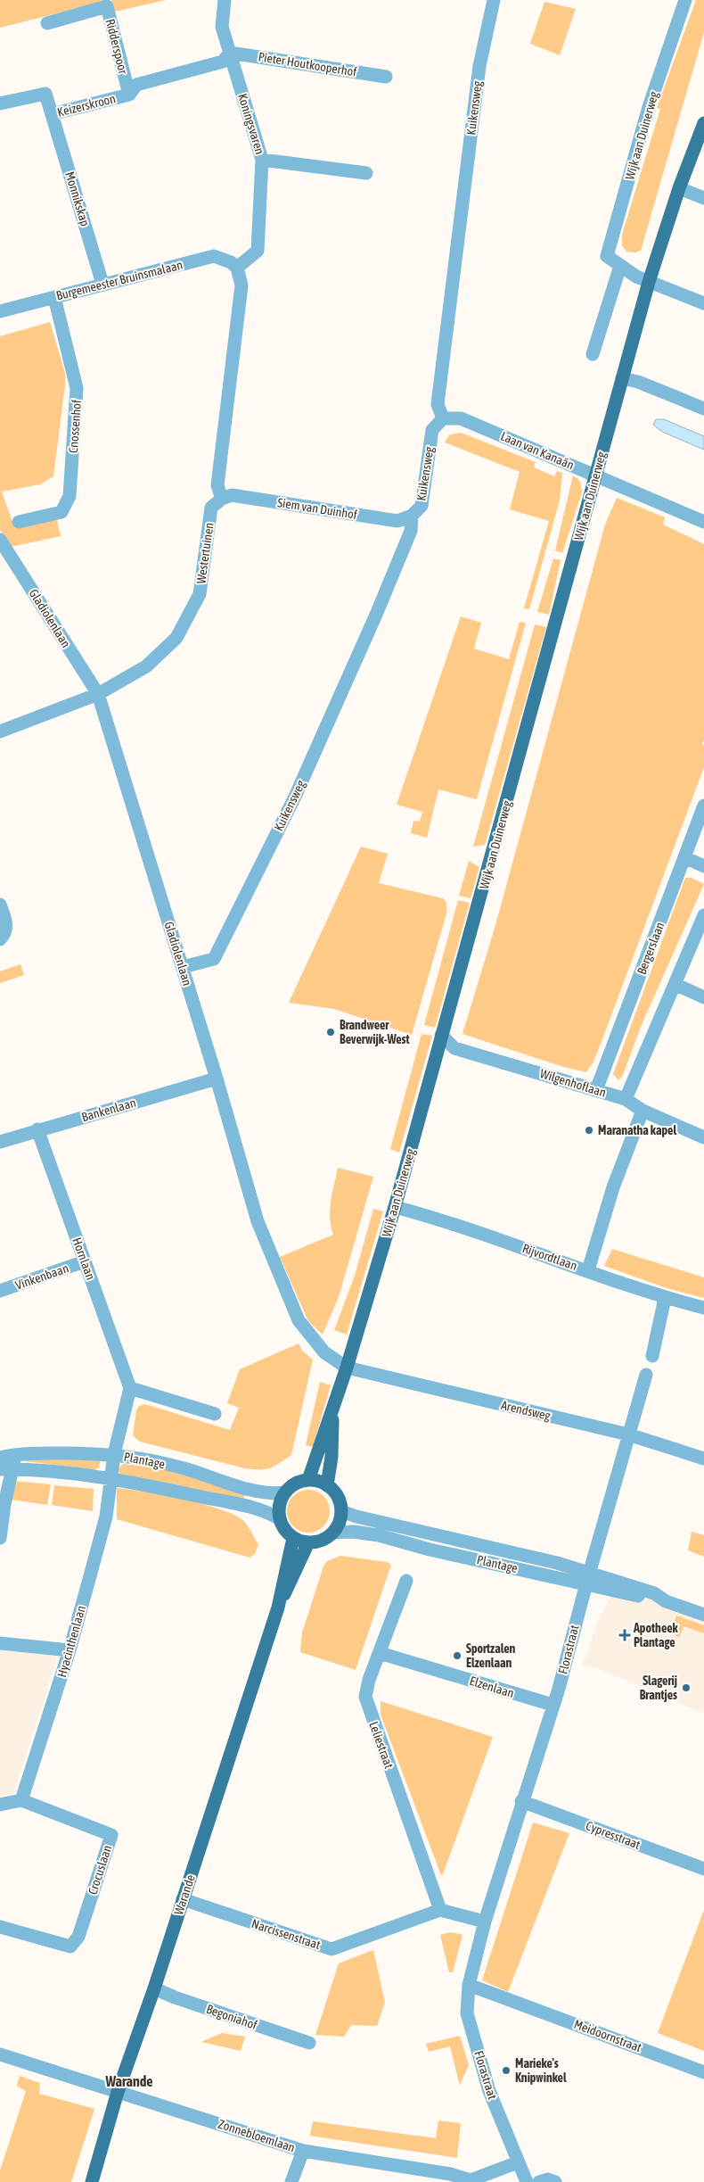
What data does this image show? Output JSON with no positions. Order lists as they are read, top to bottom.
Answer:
{
  "streets": {
    "main road": ["Wijk aan Duinerweg", "Warande"],
    "street": [
      "Ridderspoor",
      "Pieter Houtkooperhof",
      "Keizerskroon",
      "Kuikensweg",
      "Koningsvaren",
      "Monnikskap",
      "Burgemeester Bruinsmalaan",
      "Cnossenhof",
      "Laan van Kanaän",
      "Siem van Duinhof",
      "Westertuinen",
      "Gladiolenlaan",
      "Bergerslaan",
      "Wilgenhoflaan",
      "Bankenlaan",
      "Rijvordtlaan",
      "Hornlaan",
      "Vinkenbaan",
      "Arendsweg",
      "Plantage",
      "Hyacinthenlaan",
      "Florastraat",
      "Elzenlaan",
      "Leliestraat",
      "Cypresstraat",
      "Crocuslaan",
      "Narcissenstraat",
      "Begoniahof",
      "Meidoornstraat",
      "Zonnebloemlaan"
    ]
  },
  "crossings": [
    ["Ridderspoor", "Keizerskroon"],
    ["Pieter Houtkooperhof", "Keizerskroon"],
    ["Pieter Houtkooperhof", "Koningsvaren"],
    ["Keizerskroon", "Koningsvaren"],
    ["Keizerskroon", "Monnikskap"],
    ["Kuikensweg", "Laan van Kanaän"],
    ["Kuikensweg", "Siem van Duinhof"],
    ["Kuikensweg", "Gladiolenlaan"],
    ["Koningsvaren", "Burgemeester Bruinsmalaan"],
    ["Wijk aan Duinerweg", "Laan van Kanaän"],
    ["Wijk aan Duinerweg", "Gladiolenlaan"],
    ["Wijk aan Duinerweg", "Wilgenhoflaan"],
    ["Wijk aan Duinerweg", "Rijvordtlaan"],
    ["Wijk aan Duinerweg", "Arendsweg"],
    ["Wijk aan Duinerweg", "Plantage"],
    ["Wijk aan Duinerweg", "Warande"],
    ["Monnikskap", "Burgemeester Bruinsmalaan"],
    ["Burgemeester Bruinsmalaan", "Cnossenhof"],
    ["Siem van Duinhof", "Westertuinen"],
    ["Westertuinen", "Gladiolenlaan"],
    ["Gladiolenlaan", "Bankenlaan"],
    ["Gladiolenlaan", "Arendsweg"],
    ["Bergerslaan", "Wilgenhoflaan"],
    ["Bankenlaan", "Hornlaan"],
    ["Hornlaan", "Vinkenbaan"],
    ["Arendsweg", "Florastraat"],
    ["Plantage", "Hyacinthenlaan"],
    ["Plantage", "Florastraat"],
    ["Plantage", "Warande"],
    ["Hyacinthenlaan", "Crocuslaan"],
    ["Florastraat", "Elzenlaan"],
    ["Florastraat", "Cypresstraat"],
    ["Florastraat", "Meidoornstraat"],
    ["Florastraat", "Zonnebloemlaan"],
    ["Elzenlaan", "Leliestraat"],
    ["Leliestraat", "Narcissenstraat"],
    ["Warande", "Narcissenstraat"],
    ["Warande", "Begoniahof"],
    ["Warande", "Zonnebloemlaan"]
  ],
  "districts": ["Warande"],
  "places": {
    "other": [
      "Brandweer Beverwijk-West",
      "Maranatha kapel",
      "Sportzalen Elzenlaan",
      "Slagerij Brantjes",
      "Marieke's Knipwinkel"
    ],
    "health": ["Apotheek Plantage"]
  }
}
